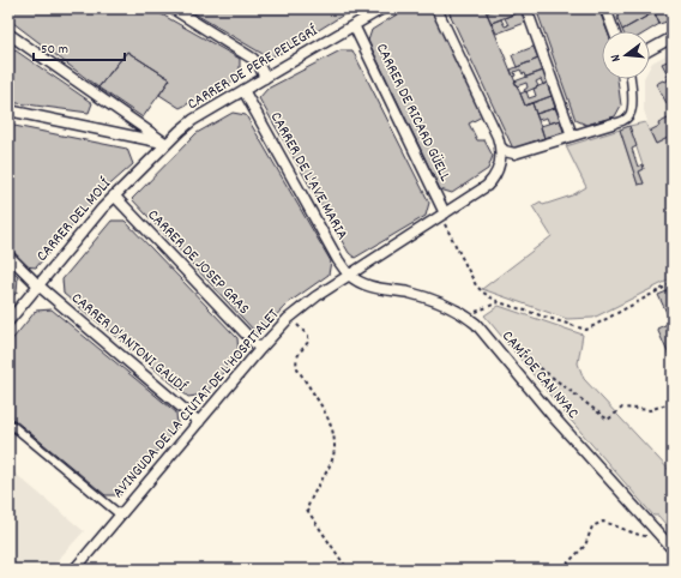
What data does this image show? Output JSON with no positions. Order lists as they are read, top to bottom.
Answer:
{
  "streets": {
    "street": [
      "CARRER DE PERE PELEGRÍ",
      "CARRER DE RICARD GÜELL",
      "CARRER DE L'AVE MARIA",
      "CARRER DEL MOLÍ",
      "CARRER DE JOSEP GRAS",
      "CARRER D'ANTONI GAUDÍ",
      "CAMÍ DE CAN NYAC",
      "AVINGUDA DE LA CIUTAT DE L'HOSPITALET"
    ]
  },
  "crossings": [
    ["CARRER DE PERE PELEGRÍ", "CARRER DE RICARD GÜELL"],
    ["CARRER DE PERE PELEGRÍ", "CARRER DE L'AVE MARIA"],
    ["CARRER DE PERE PELEGRÍ", "CARRER DEL MOLÍ"],
    ["CARRER DE RICARD GÜELL", "AVINGUDA DE LA CIUTAT DE L'HOSPITALET"],
    ["CARRER DE L'AVE MARIA", "CAMÍ DE CAN NYAC"],
    ["CARRER DE L'AVE MARIA", "AVINGUDA DE LA CIUTAT DE L'HOSPITALET"],
    ["CARRER DEL MOLÍ", "CARRER DE JOSEP GRAS"],
    ["CARRER DEL MOLÍ", "CARRER D'ANTONI GAUDÍ"],
    ["CARRER DE JOSEP GRAS", "AVINGUDA DE LA CIUTAT DE L'HOSPITALET"],
    ["CARRER D'ANTONI GAUDÍ", "AVINGUDA DE LA CIUTAT DE L'HOSPITALET"],
    ["CAMÍ DE CAN NYAC", "AVINGUDA DE LA CIUTAT DE L'HOSPITALET"]
  ],
  "scale_bar": "50 m",
  "north": "left"
}
